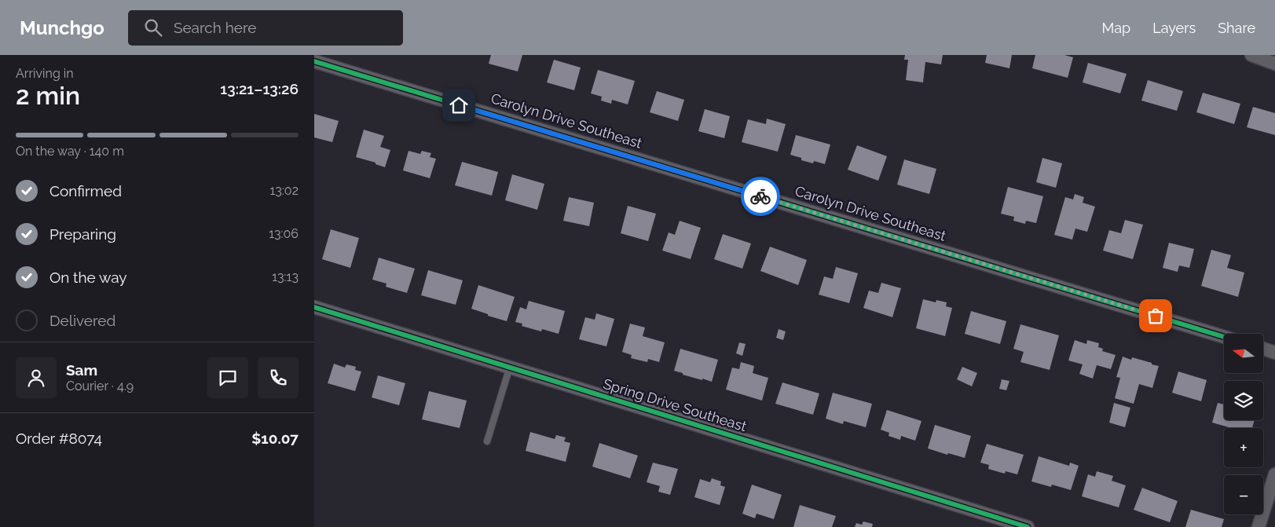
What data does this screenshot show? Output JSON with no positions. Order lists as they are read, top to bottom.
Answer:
{
  "streets": {
    "street": ["Carolyn Drive Southeast", "Spring Drive Southeast"]
  },
  "north": "left",
  "page": {
    "header": "Munchgo",
    "search": "Search here",
    "nav": ["Map", "Layers", "Share"],
    "heading": ["2 min", "Arriving in", "13:21–13:26"],
    "panel": [
      "Sam",
      "Courier · 4.9",
      "Order #8074",
      "$10.07"
    ],
    "bar": "On the way · 140 m",
    "list": [
      ["Confirmed", "13:02"],
      ["Preparing", "13:06"],
      ["On the way", "13:13"],
      "Delivered"
    ],
    "map_buttons": ["+", "−"]
  }
}
